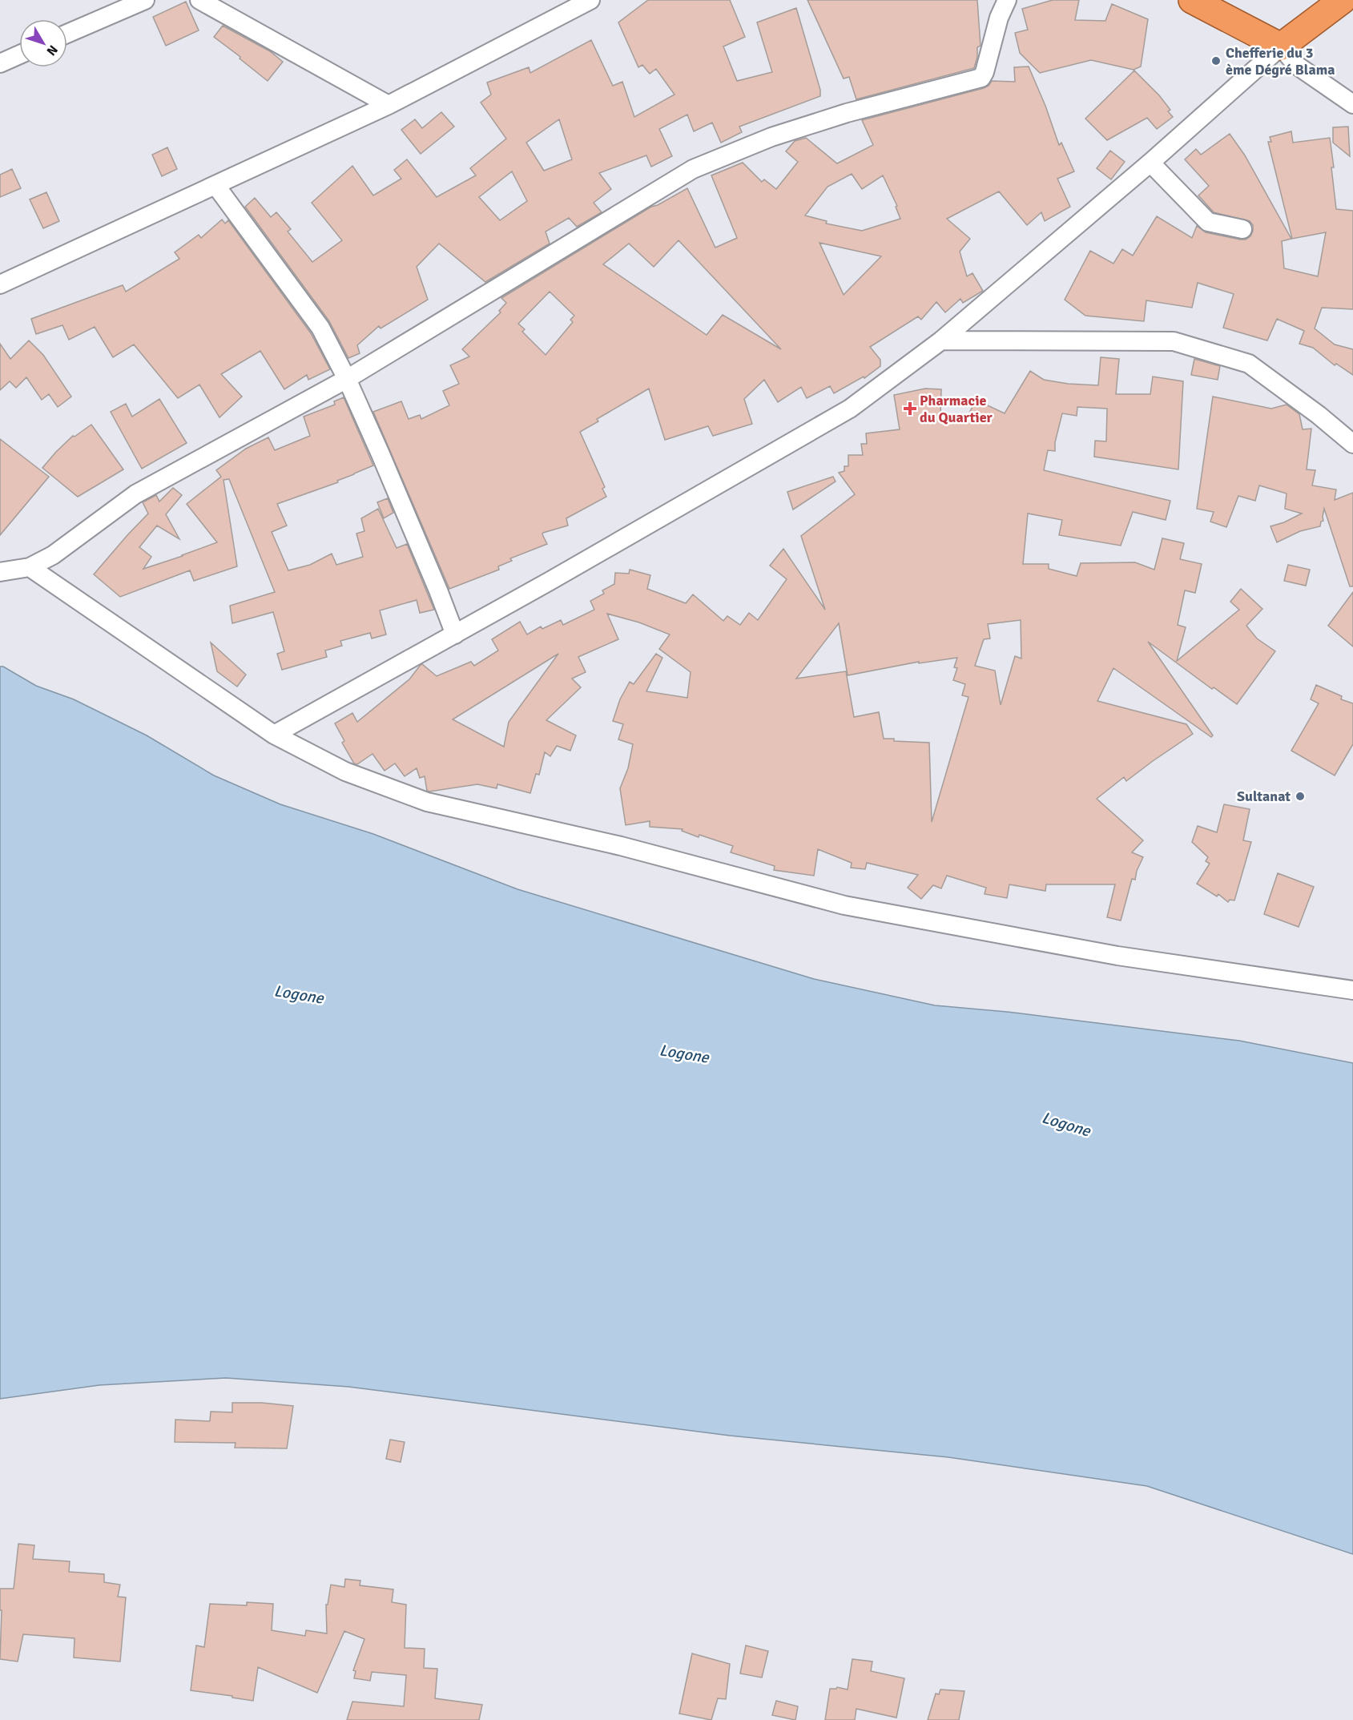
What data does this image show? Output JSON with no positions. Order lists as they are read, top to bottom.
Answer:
{
  "water": ["Logone"],
  "places": {
    "other": ["Chefferie du 3 ème Dégré Blama", "Sultanat"],
    "health": ["Pharmacie du Quartier"]
  },
  "north": "bottom right"
}
